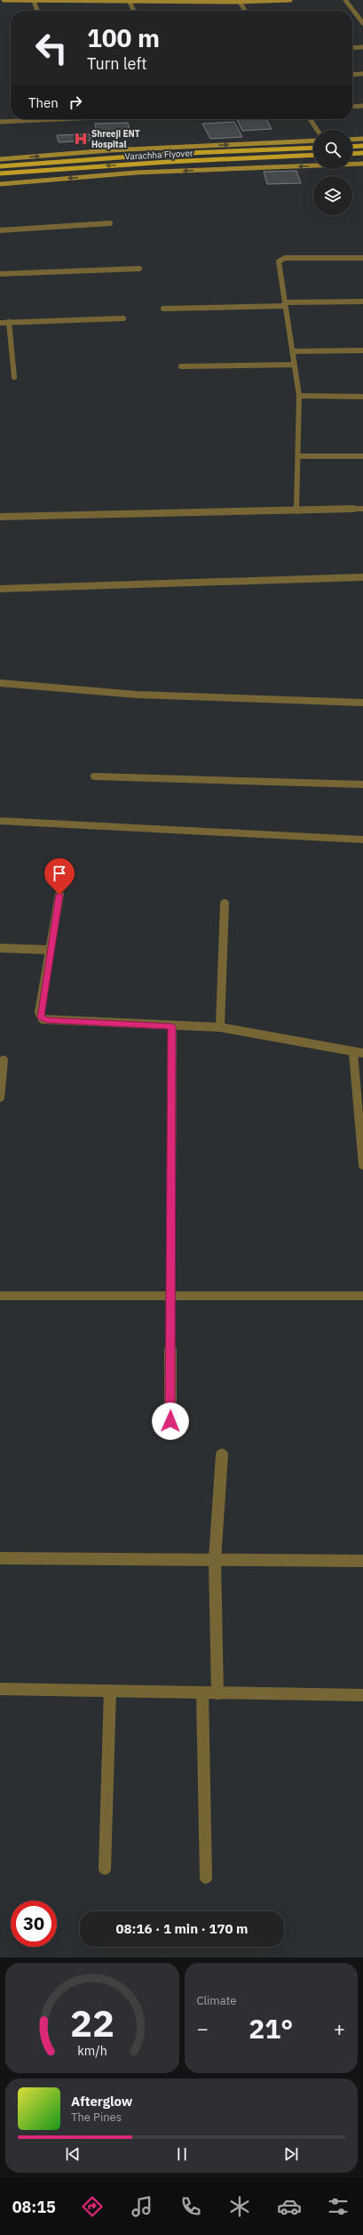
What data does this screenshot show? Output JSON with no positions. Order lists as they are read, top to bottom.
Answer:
{
  "streets": {
    "main road": ["Varachha Flyover"]
  },
  "places": {
    "hospital": ["Shreeji ENT Hospital"]
  },
  "page": {
    "turn": ["100 m", "Turn left"],
    "then": "Then",
    "limit": "30",
    "trip": "08:16 · 1 min · 170 m",
    "tile": "Climate",
    "heat": ["−", "21°", "+"],
    "song": ["Afterglow", "The Pines"],
    "tabs": "08:15",
    "gauge": ["22", "km/h"]
  }
}
